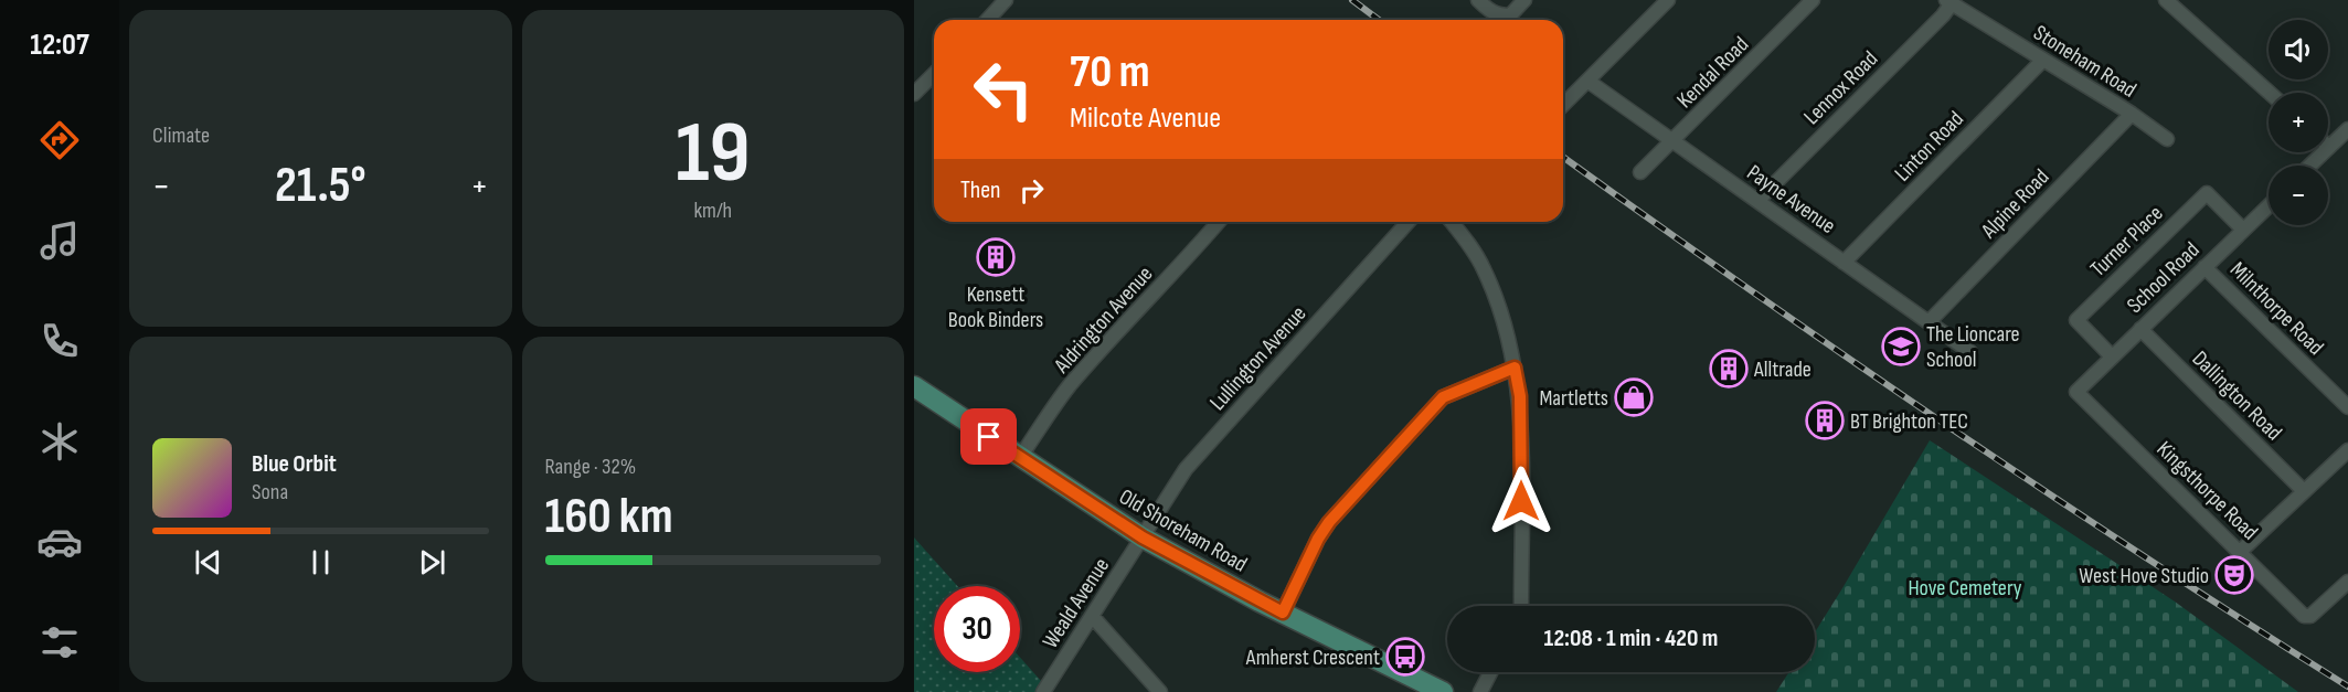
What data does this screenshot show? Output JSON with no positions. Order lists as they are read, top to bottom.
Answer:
{
  "streets": {
    "main road": ["Old Shoreham Road"],
    "street": [
      "Stoneham Road",
      "Kendal Road",
      "Lennox Road",
      "Linton Road",
      "Payne Avenue",
      "Alpine Road",
      "Turner Place",
      "School Road",
      "Milnthorpe Road",
      "Aldrington Avenue",
      "Lullington Avenue",
      "Dallington Road",
      "Kingsthorpe Road",
      "Weald Avenue"
    ]
  },
  "crossings": [
    ["Stoneham Road", "Lennox Road"],
    ["Stoneham Road", "Linton Road"],
    ["Stoneham Road", "Alpine Road"],
    ["Kendal Road", "Payne Avenue"],
    ["Lennox Road", "Payne Avenue"],
    ["Linton Road", "Payne Avenue"],
    ["Payne Avenue", "Alpine Road"],
    ["Turner Place", "School Road"],
    ["School Road", "Milnthorpe Road"],
    ["School Road", "Dallington Road"],
    ["School Road", "Kingsthorpe Road"],
    ["Aldrington Avenue", "Old Shoreham Road"],
    ["Lullington Avenue", "Old Shoreham Road"],
    ["Lullington Avenue", "Weald Avenue"],
    ["Old Shoreham Road", "Weald Avenue"]
  ],
  "parks": ["Hove Cemetery"],
  "places": {
    "building": ["Kensett Book Binders", "Alltrade", "BT Brighton TEC"],
    "school or university": ["The Lioncare School"],
    "shop": ["Martletts"],
    "theatre": ["West Hove Studio"],
    "bus stop": ["Amherst Crescent"]
  },
  "page": {
    "tabs": "12:07",
    "tile": [
      "Climate",
      ["19", "km/h"],
      ["Range · 32%", "160 km"]
    ],
    "map_buttons": ["+", "−"],
    "turn": ["70 m", "Milcote Avenue"],
    "heat": ["−", "21.5°", "+"],
    "then": "Then",
    "song": ["Blue Orbit", "Sona"],
    "limit": "30",
    "trip": "12:08 · 1 min · 420 m"
  }
}
